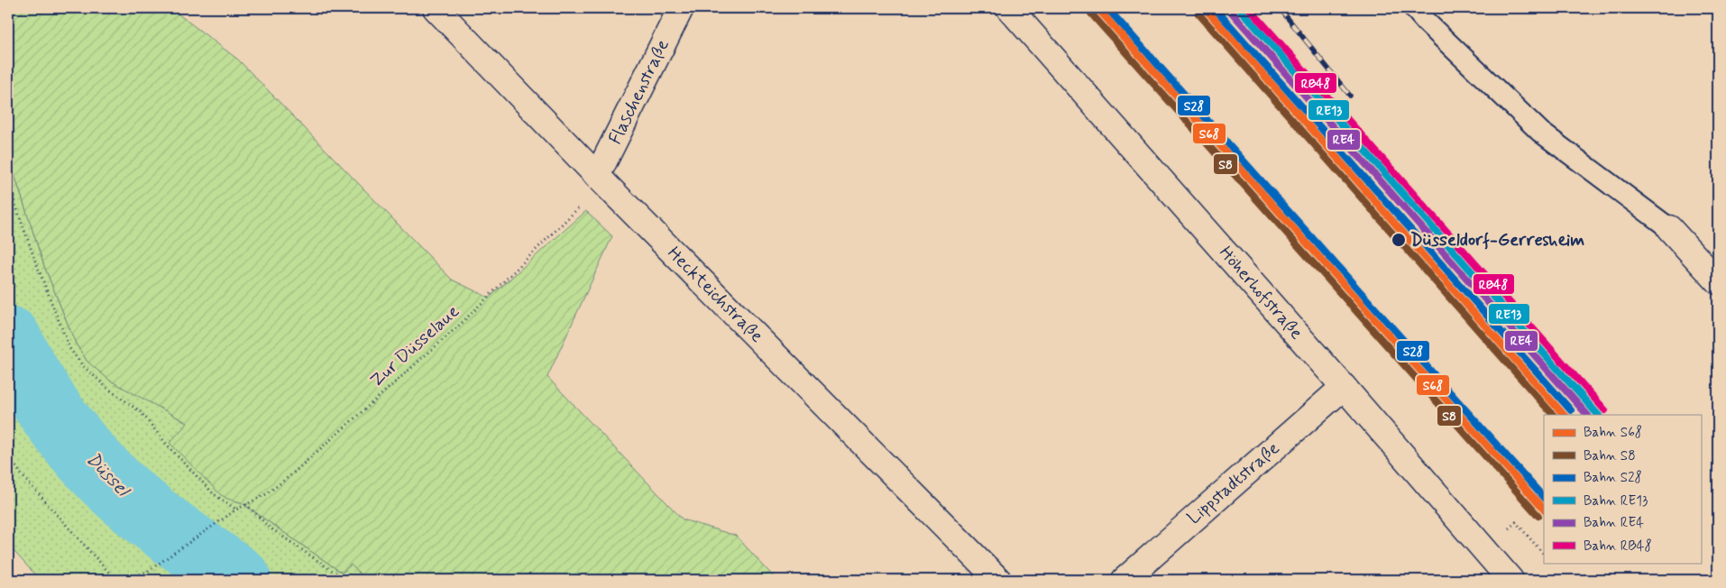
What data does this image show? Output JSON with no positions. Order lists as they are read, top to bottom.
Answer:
{
  "streets": {
    "street": [
      "Flaschenstraße",
      "Höherhofstraße",
      "Heckteichstraße",
      "Lippstadtstraße"
    ],
    "path": ["Zur Düsselaue"]
  },
  "crossings": [
    ["Flaschenstraße", "Heckteichstraße"],
    ["Flaschenstraße", "Zur Düsselaue"],
    ["Höherhofstraße", "Lippstadtstraße"],
    ["Heckteichstraße", "Zur Düsselaue"]
  ],
  "water": ["Düssel"],
  "places": ["Düsseldorf-Gerresheim"],
  "lines": [
    "rail line S68",
    "rail line S28",
    "rail line RE13",
    "rail line RB48",
    "rail line S8",
    "rail line RE4"
  ],
  "legend": [
    "Bahn S68",
    "Bahn S8",
    "Bahn S28",
    "Bahn RE13",
    "Bahn RE4",
    "Bahn RB48"
  ]
}
